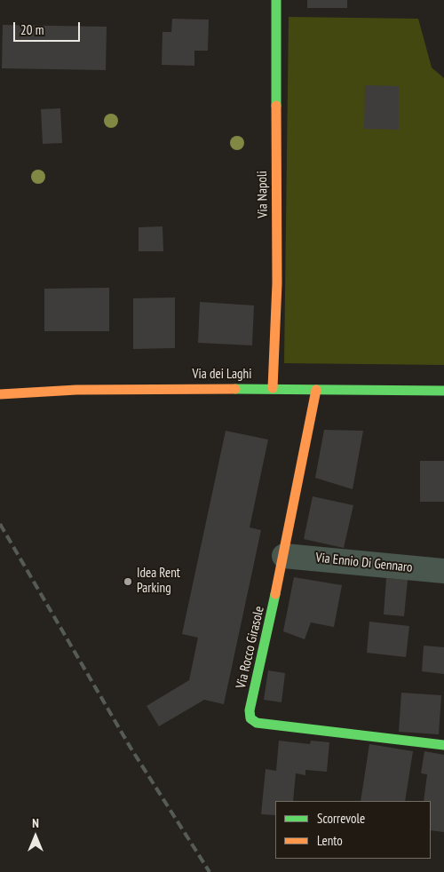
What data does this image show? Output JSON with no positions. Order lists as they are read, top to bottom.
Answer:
{
  "streets": {
    "street": [
      "Via Napoli",
      "Via dei Laghi",
      "Via Ennio Di Gennaro",
      "Via Rocco Girasole"
    ]
  },
  "crossings": [
    ["Via Napoli", "Via dei Laghi"],
    ["Via dei Laghi", "Via Rocco Girasole"],
    ["Via Ennio Di Gennaro", "Via Rocco Girasole"]
  ],
  "places": ["Idea Rent Parking"],
  "legend": ["Scorrevole", "Lento"],
  "scale_bar": "20 m",
  "north": "top"
}
